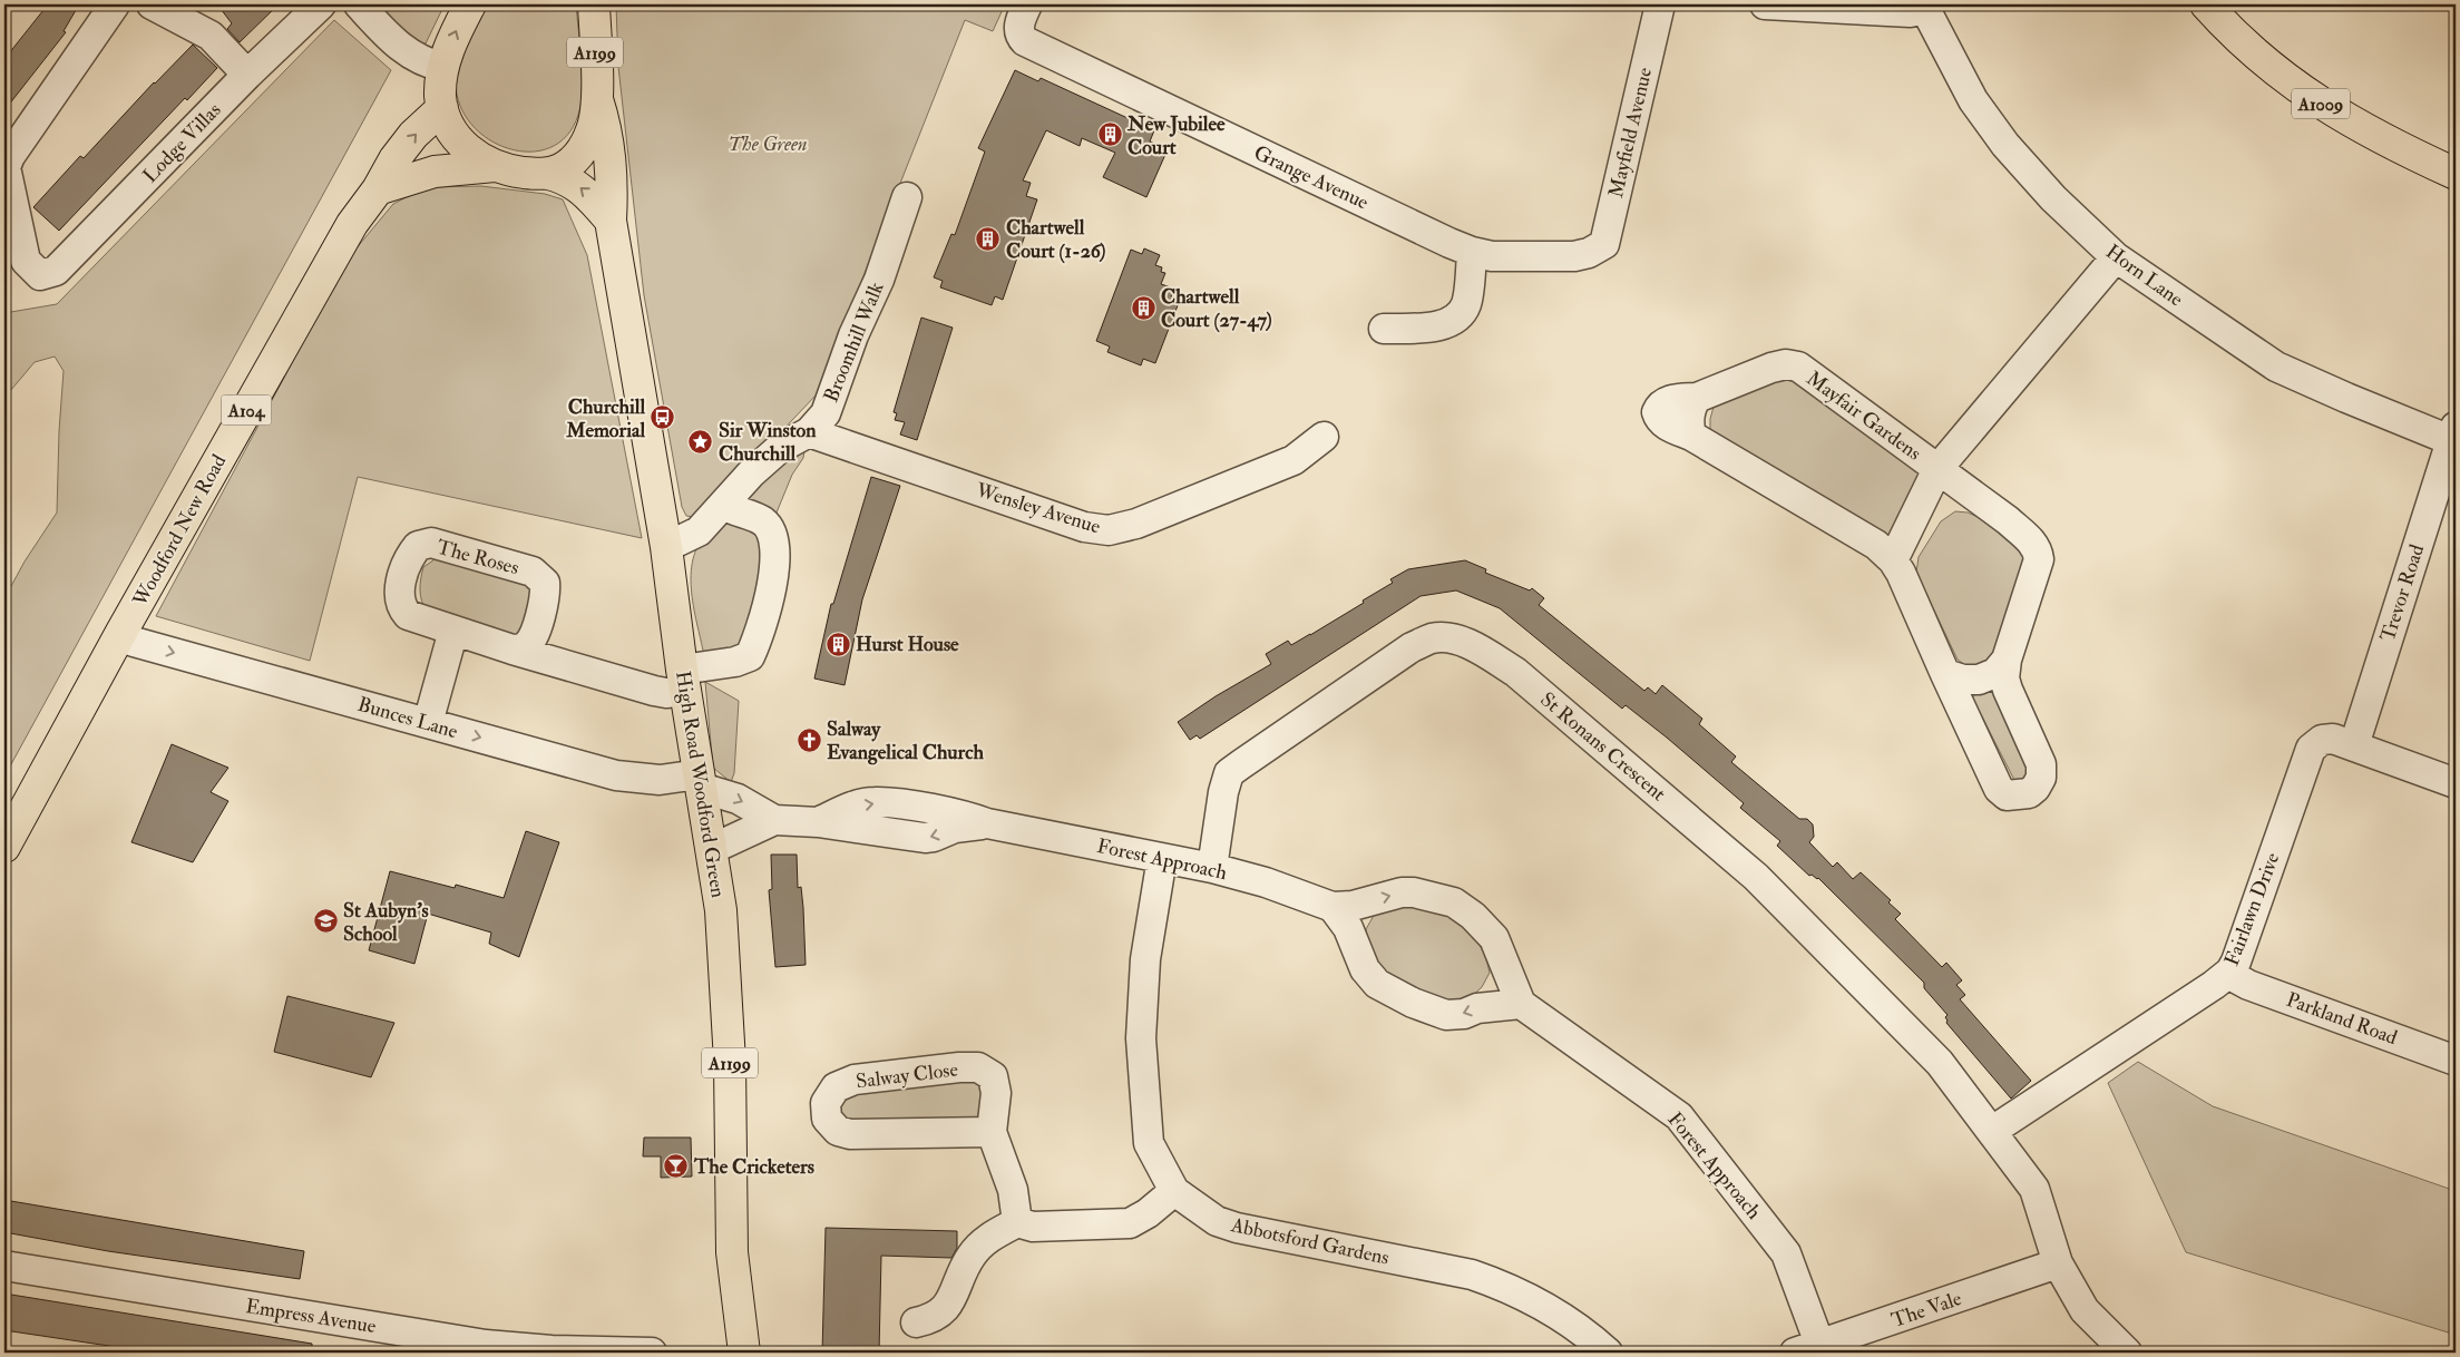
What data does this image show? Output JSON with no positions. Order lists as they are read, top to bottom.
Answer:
{
  "streets": {
    "main road": [
      "A1199",
      "A1009",
      "A104",
      "Woodford New Road",
      "High Road Woodford Green"
    ],
    "street": [
      "Mayfield Avenue",
      "Lodge Villas",
      "Grange Avenue",
      "Horn Lane",
      "Broomhill Walk",
      "Mayfair Gardens",
      "Wensley Avenue",
      "The Roses",
      "Trevor Road",
      "Bunces Lane",
      "St Ronans Crescent",
      "Forest Approach",
      "Fairlawn Drive",
      "Parkland Road",
      "Salway Close",
      "Abbotsford Gardens",
      "The Vale",
      "Empress Avenue"
    ]
  },
  "crossings": [
    ["A1199", "High Road Woodford Green"],
    ["Mayfield Avenue", "Grange Avenue"],
    ["Horn Lane", "Mayfair Gardens"],
    ["Horn Lane", "Trevor Road"],
    ["Broomhill Walk", "Wensley Avenue"],
    ["Broomhill Walk", "The Roses"],
    ["Broomhill Walk", "High Road Woodford Green"],
    ["Woodford New Road", "Bunces Lane"],
    ["The Roses", "High Road Woodford Green"],
    ["Trevor Road", "Fairlawn Drive"],
    ["Bunces Lane", "High Road Woodford Green"],
    ["Bunces Lane", "Forest Approach"],
    ["St Ronans Crescent", "Forest Approach"],
    ["St Ronans Crescent", "Fairlawn Drive"],
    ["St Ronans Crescent", "The Vale"],
    ["High Road Woodford Green", "Forest Approach"],
    ["Forest Approach", "Abbotsford Gardens"],
    ["Forest Approach", "The Vale"],
    ["Fairlawn Drive", "Parkland Road"]
  ],
  "one_way": ["Bunces Lane"],
  "parks": ["The Green"],
  "places": {
    "building": [
      "New Jubilee Court",
      "Chartwell Court (1-26)",
      "Chartwell Court (27-47)",
      "Hurst House"
    ],
    "bus stop": ["Churchill Memorial"],
    "place": ["Sir Winston Churchill"],
    "church": ["Salway Evangelical Church"],
    "school or university": ["St Aubyn's School"],
    "bar": ["The Cricketers"]
  }
}
